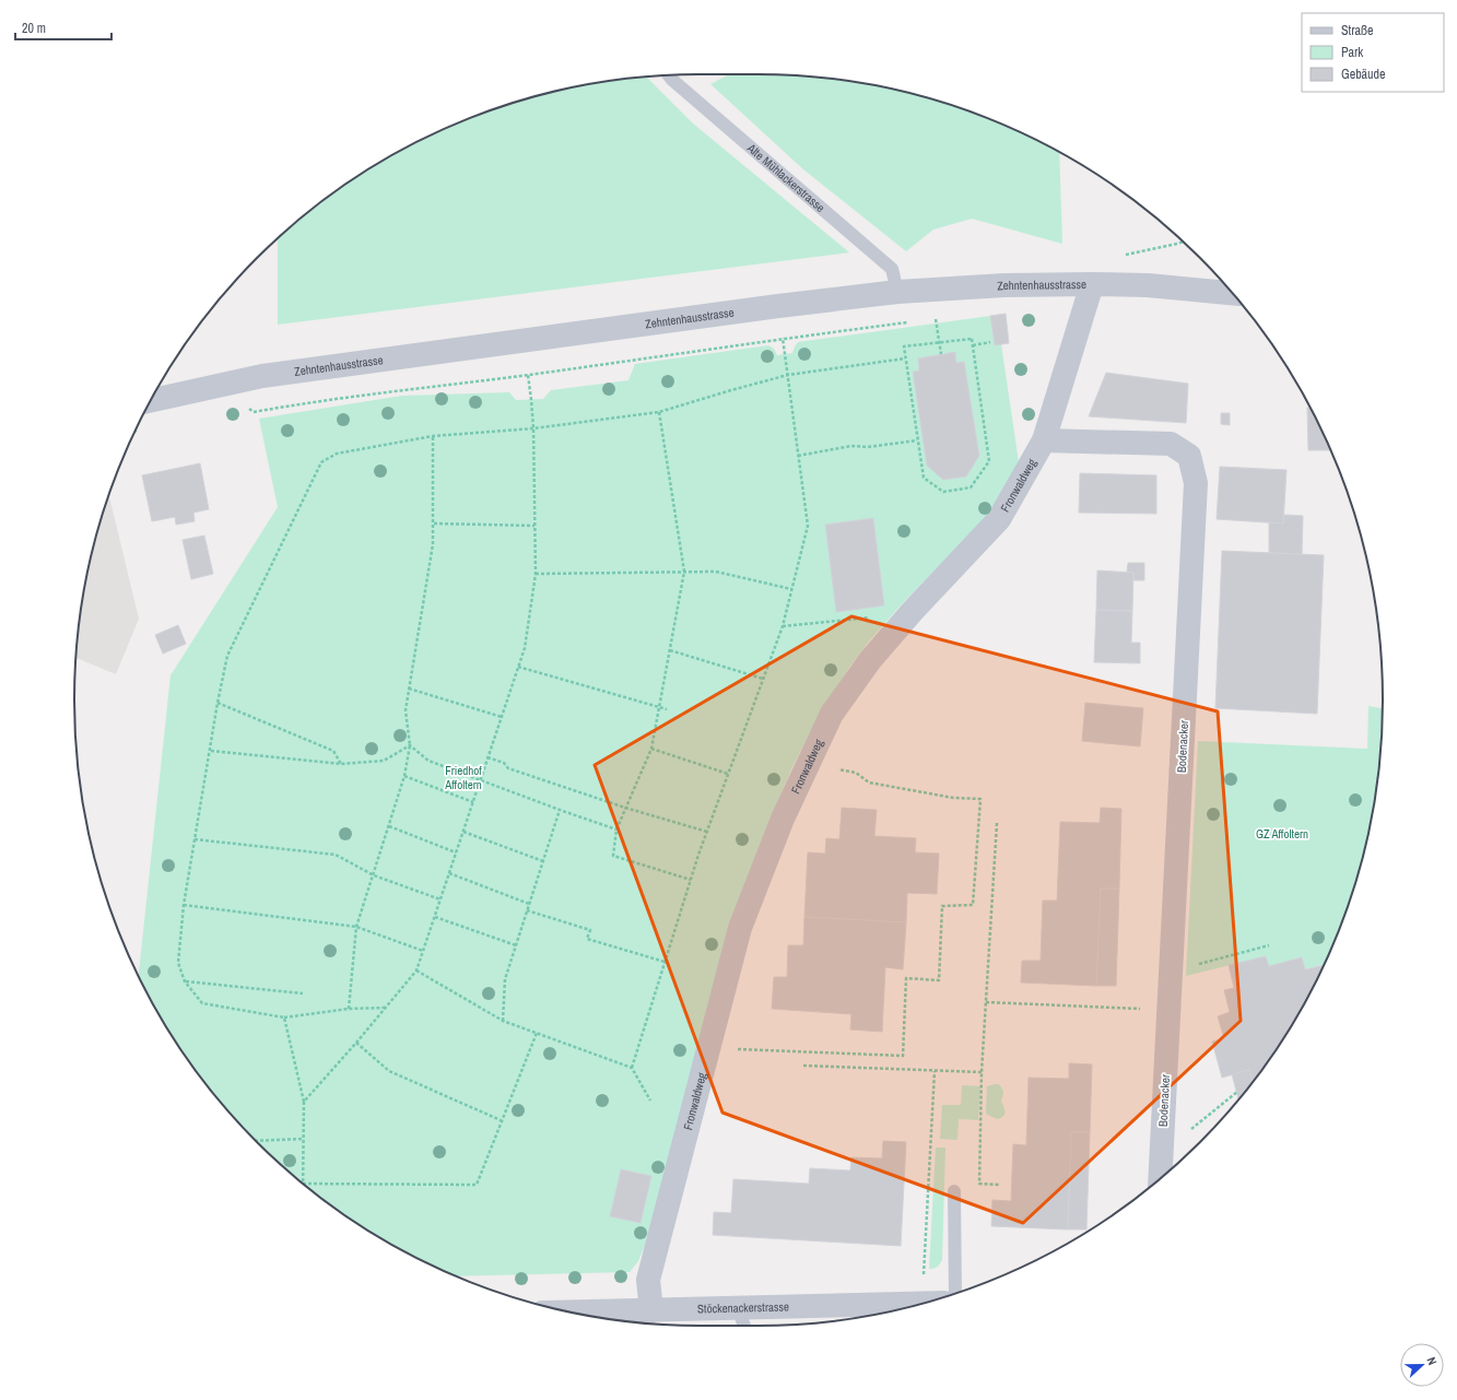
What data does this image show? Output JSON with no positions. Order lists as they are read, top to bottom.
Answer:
{
  "streets": {
    "street": [
      "Zehntenhausstrasse",
      "Fronwaldweg",
      "Bodenacker",
      "Stöckenackerstrasse"
    ],
    "lane": ["Alte Mühlackerstrasse"]
  },
  "crossings": [
    ["Alte Mühlackerstrasse", "Zehntenhausstrasse"],
    ["Zehntenhausstrasse", "Fronwaldweg"],
    ["Fronwaldweg", "Bodenacker"],
    ["Fronwaldweg", "Stöckenackerstrasse"]
  ],
  "parks": ["Friedhof Affoltern", "GZ Affoltern"],
  "legend": ["Straße", "Park", "Gebäude"],
  "scale_bar": "20 m",
  "north": "right"
}
